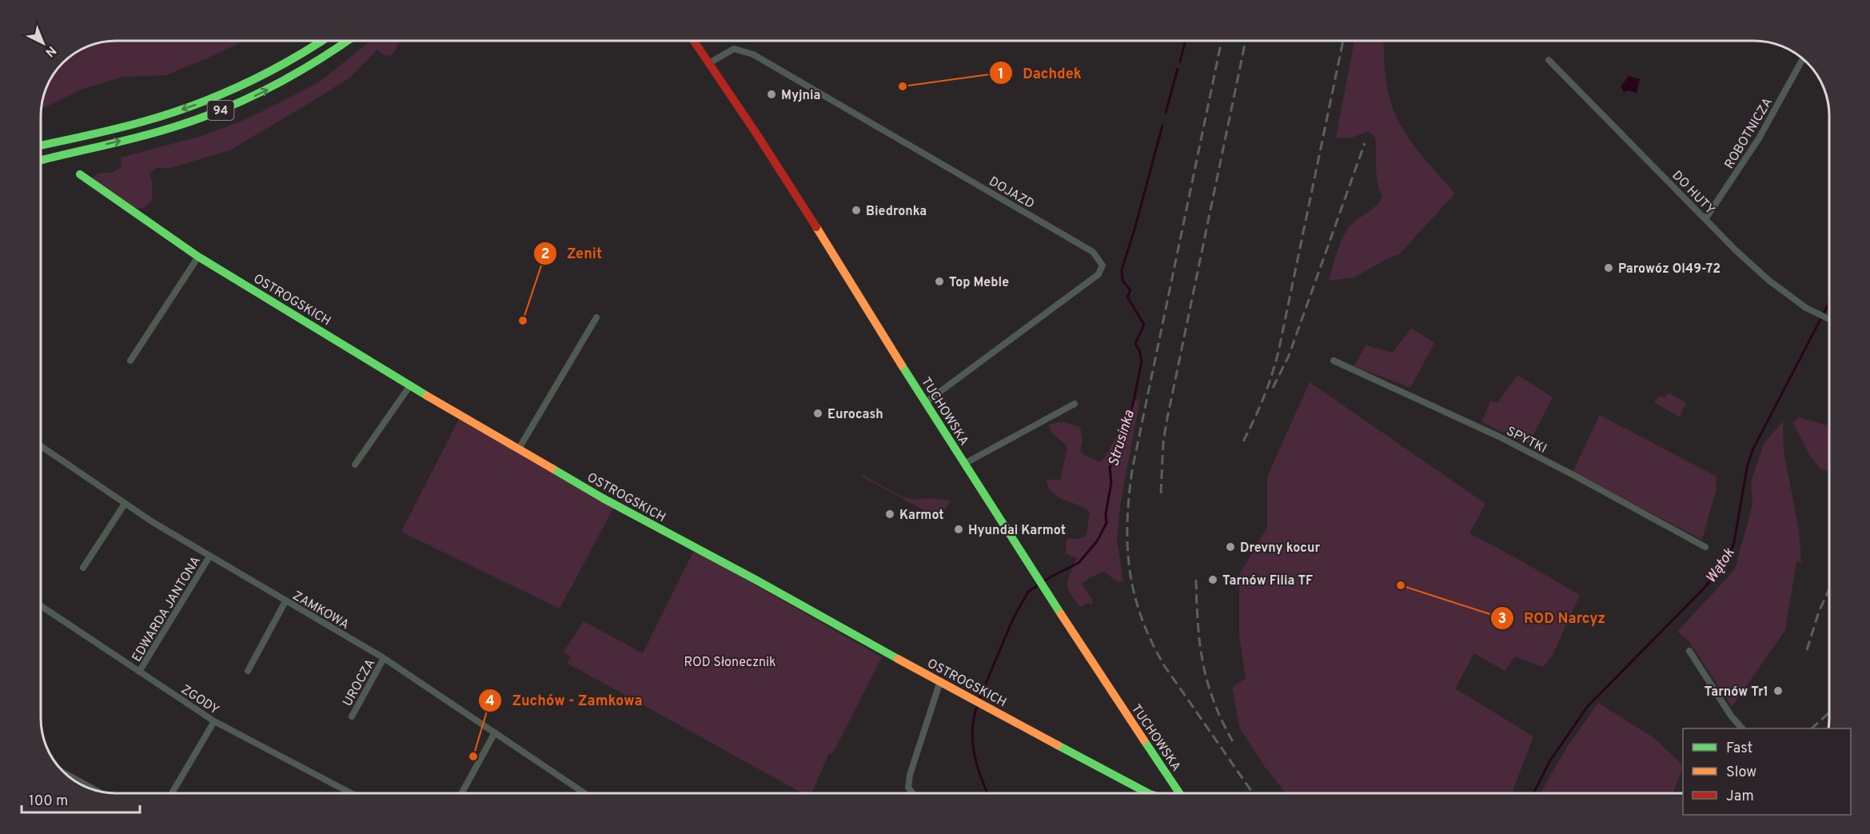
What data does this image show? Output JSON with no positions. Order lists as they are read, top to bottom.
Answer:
{
  "streets": {
    "street": [
      "94",
      "ROBOTNICZA",
      "DOJAZD",
      "DO HUTY",
      "OSTROGSKICH",
      "TUCHOWSKA",
      "SPYTKI",
      "EDWARDA JANTONA",
      "ZAMKOWA",
      "UROCZA",
      "ZGODY"
    ]
  },
  "crossings": [
    ["ROBOTNICZA", "DO HUTY"],
    ["DOJAZD", "TUCHOWSKA"],
    ["EDWARDA JANTONA", "ZAMKOWA"],
    ["EDWARDA JANTONA", "ZGODY"],
    ["ZAMKOWA", "UROCZA"]
  ],
  "water": ["Strusinka", "Wątok"],
  "parks": ["ROD Słonecznik"],
  "places": [
    "Dachdek",
    "Myjnia",
    "Biedronka",
    "Parowóz Ol49-72",
    "Top Meble",
    "Zenit",
    "Eurocash",
    "Karmot",
    "Hyundai Karmot",
    "Drevny kocur",
    "Tarnów Filia TF",
    "ROD Narcyz",
    "Tarnów Tr1",
    "Zuchów - Zamkowa"
  ],
  "legend": ["Fast", "Slow", "Jam"],
  "scale_bar": "100 m",
  "north": "bottom right"
}
